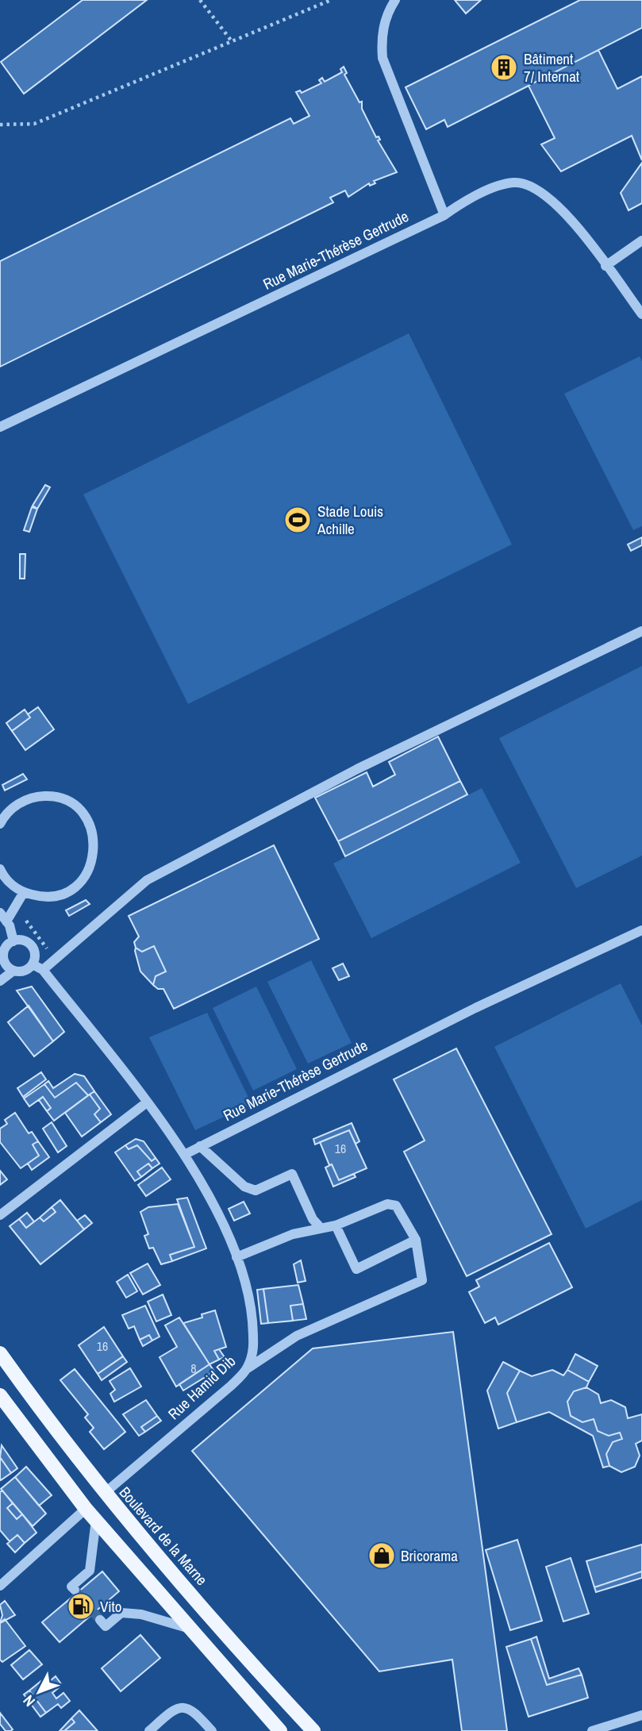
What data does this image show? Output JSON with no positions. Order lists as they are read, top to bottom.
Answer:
{
  "streets": {
    "main road": ["Boulevard de la Marne"],
    "street": ["Rue Marie-Thérèse Gertrude", "Rue Hamid Dib"]
  },
  "crossings": [
    ["Rue Marie-Thérèse Gertrude", "Rue Hamid Dib"],
    ["Rue Hamid Dib", "Boulevard de la Marne"]
  ],
  "places": {
    "building": ["Bâtiment 7/ Internat"],
    "sports": ["Stade Louis Achille"],
    "shop": ["Bricorama"],
    "fuel station": ["Vito"]
  },
  "house_numbers": ["16", "16", "8"],
  "north": "bottom left"
}
